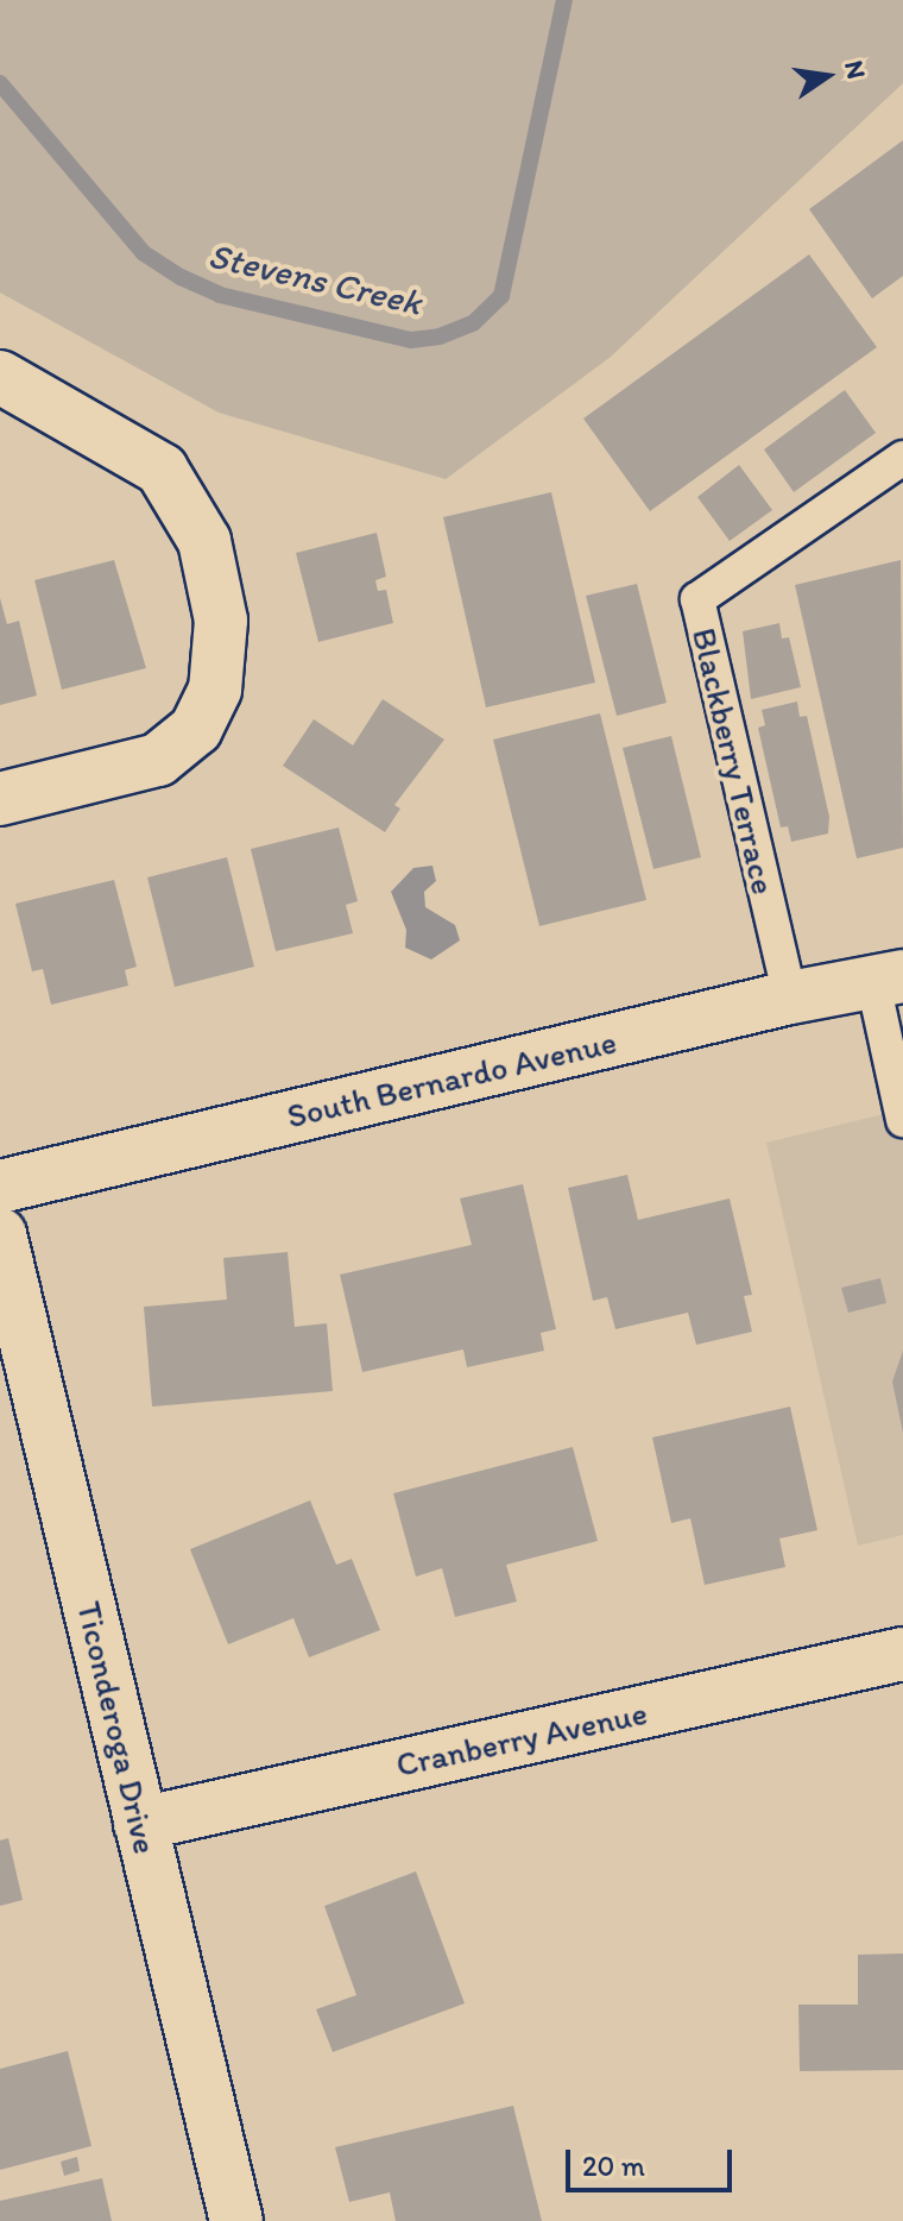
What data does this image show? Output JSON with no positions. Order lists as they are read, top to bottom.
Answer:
{
  "streets": {
    "street": ["South Bernardo Avenue", "Ticonderoga Drive", "Cranberry Avenue"],
    "lane": ["Blackberry Terrace"]
  },
  "crossings": [
    ["Blackberry Terrace", "South Bernardo Avenue"],
    ["Ticonderoga Drive", "Cranberry Avenue"]
  ],
  "water": ["Stevens Creek"],
  "scale_bar": "20 m",
  "north": "right"
}
